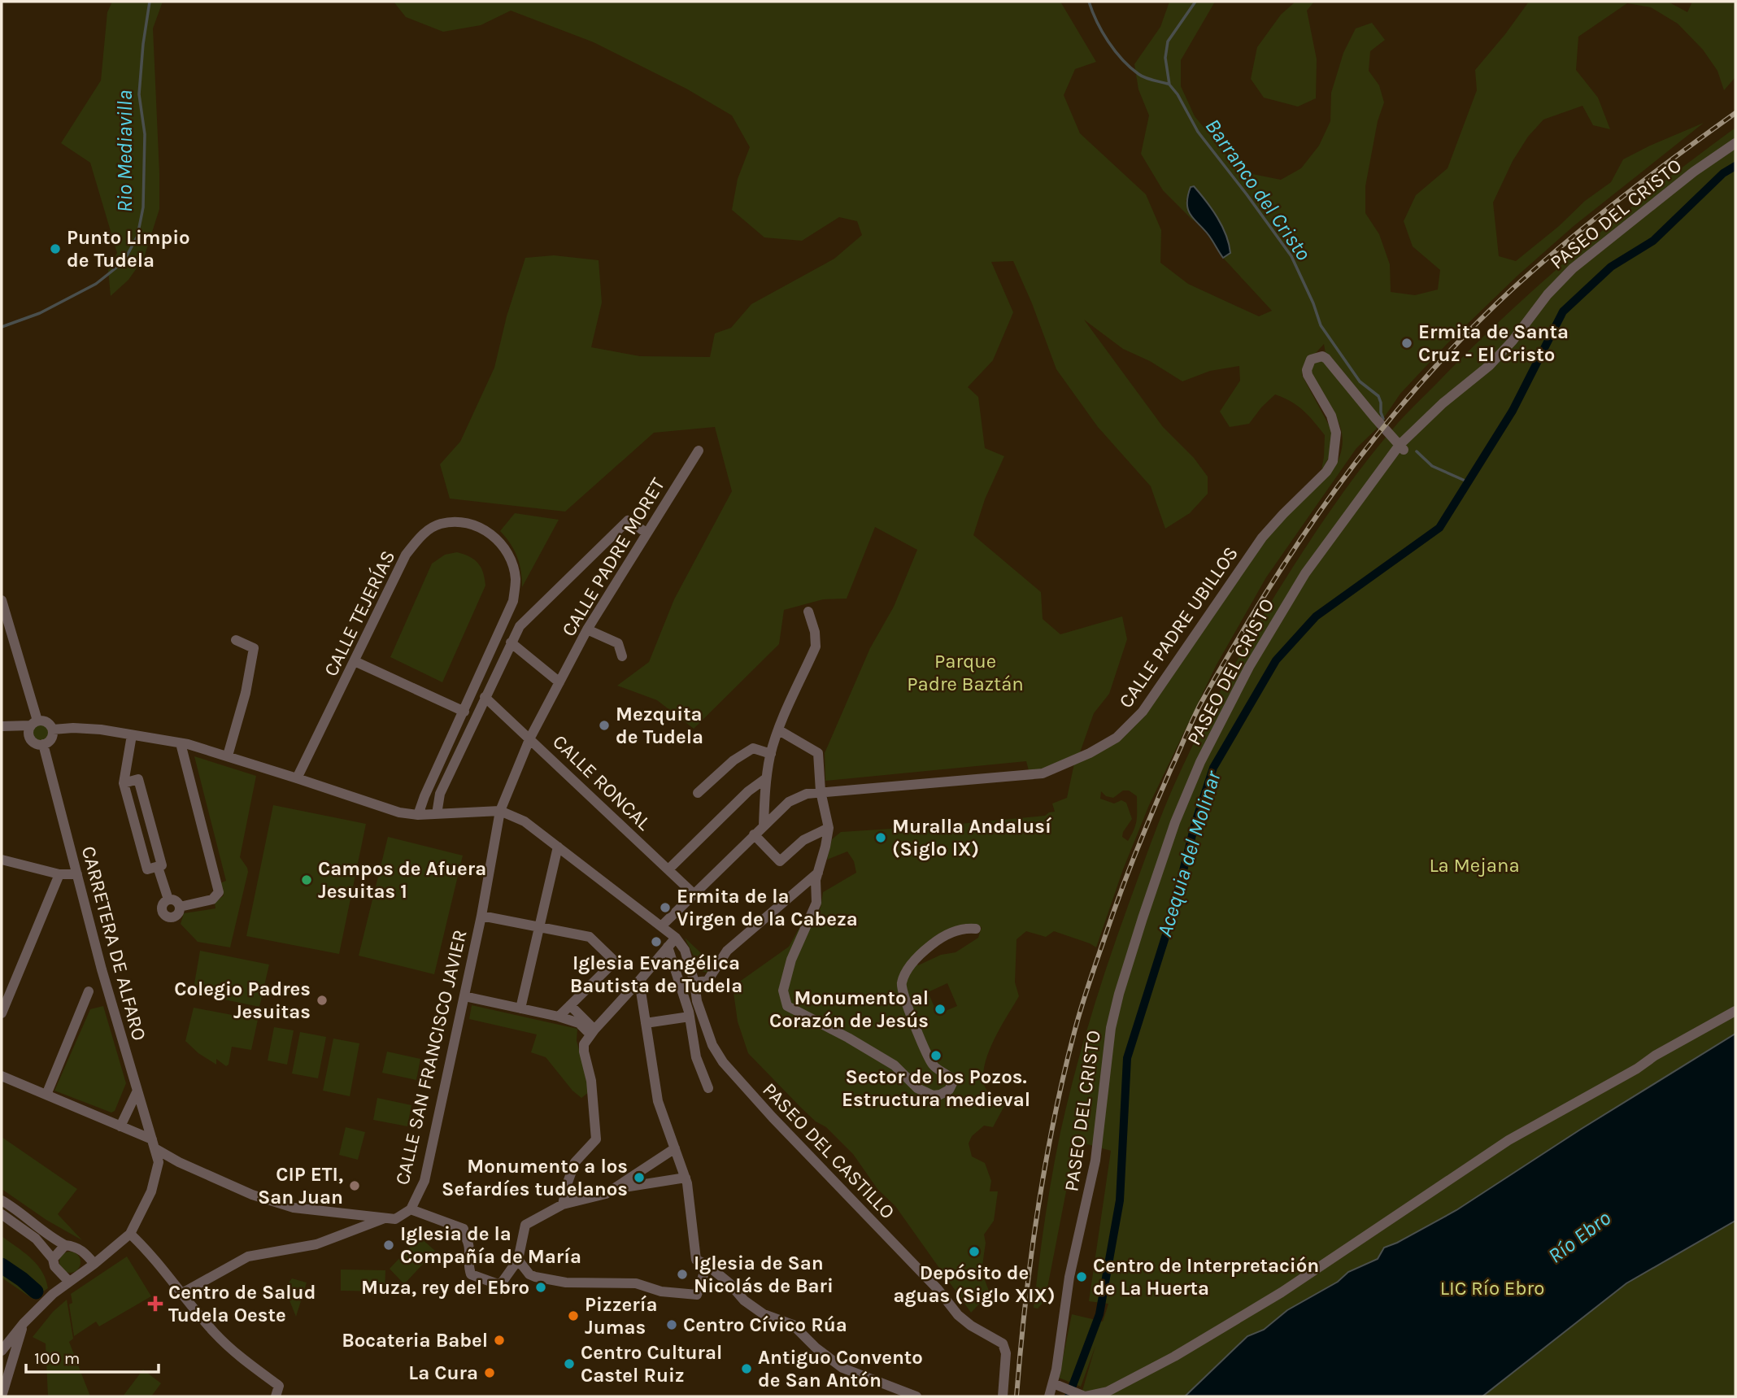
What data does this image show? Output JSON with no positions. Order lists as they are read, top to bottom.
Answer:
{
  "streets": {
    "street": [
      "PASEO DEL CRISTO",
      "CALLE PADRE MORET",
      "CALLE TEJERÍAS",
      "CALLE PADRE UBILLOS",
      "CALLE RONCAL",
      "CARRETERA DE ALFARO",
      "CALLE SAN FRANCISCO JAVIER",
      "PASEO DEL CASTILLO"
    ]
  },
  "crossings": [
    ["PASEO DEL CRISTO", "CALLE PADRE UBILLOS"],
    ["CALLE PADRE MORET", "CALLE RONCAL"],
    ["CALLE PADRE MORET", "CALLE SAN FRANCISCO JAVIER"],
    ["CALLE PADRE UBILLOS", "CALLE RONCAL"]
  ],
  "water": [
    "Rio Mediavilla",
    "Barranco del Cristo",
    "Acequia del Molinar",
    "Río Ebro"
  ],
  "parks": ["Parque Padre Baztán", "La Mejana", "LIC Río Ebro"],
  "places": {
    "other": [
      "Punto Limpio de Tudela",
      "Ermita de Santa Cruz - El Cristo",
      "Mezquita de Tudela",
      "Muralla Andalusí (Siglo IX)",
      "Campos de Afuera Jesuitas 1",
      "Ermita de la Virgen de la Cabeza",
      "Iglesia Evangélica Bautista de Tudela",
      "Colegio Padres Jesuitas",
      "Monumento al Corazón de Jesús",
      "Sector de los Pozos. Estructura medieval",
      "Monumento a los Sefardíes tudelanos",
      "CIP ETI, San Juan",
      "Iglesia de la Compañía de María",
      "Depósito de aguas (Siglo XIX)",
      "Iglesia de San Nicolás de Bari",
      "Centro de Interpretación de La Huerta",
      "Muza, rey del Ebro",
      "Pizzería Jumas",
      "Centro Cívico Rúa",
      "Bocateria Babel",
      "Centro Cultural Castel Ruiz",
      "Antiguo Convento de San Antón",
      "La Cura"
    ],
    "health": ["Centro de Salud Tudela Oeste"]
  },
  "scale_bar": "100 m"
}
